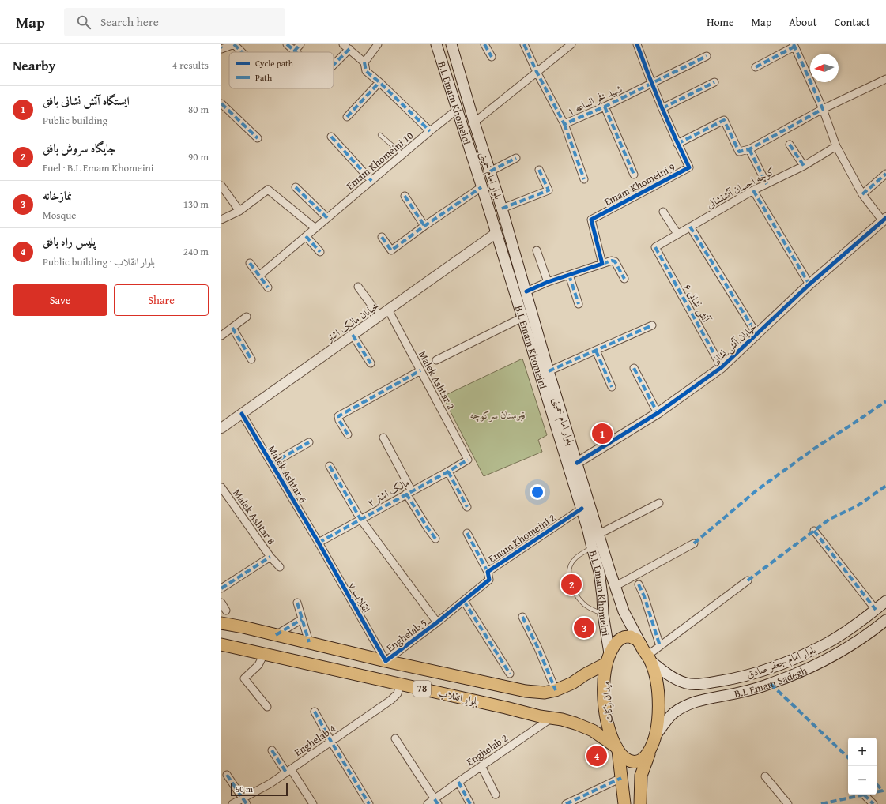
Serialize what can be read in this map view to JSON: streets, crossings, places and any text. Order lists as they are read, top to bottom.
{
  "streets": {
    "main road": [
      "B.L Emam Khomeini",
      "بلوار امام خمینی",
      "بلوار امام جعفر صادق",
      "B.L Emam Sadegh",
      "78",
      "بلوار انقلاب",
      "میدان زکات"
    ],
    "street": [
      "شهید فخر الساعه ۱",
      "Emam Khomeini 10",
      "Emam Khomeini 9",
      "کوچه احسان آتشنشانی",
      "آتش نشانی ۶",
      "خیابان مالک اشتر",
      "خیابان آتش نشانی",
      "Malek Ashtar 2",
      "Malek Ashtar 6",
      "مالک اشتر ۲",
      "Malek Ashtar 8",
      "Emam Khomeini 2",
      "انقلاب ۷",
      "Enghelab 5",
      "Enghelab 4",
      "Enghelab 2"
    ]
  },
  "crossings": [
    ["شهید فخر الساعه ۱", "Emam Khomeini 9"],
    ["B.L Emam Khomeini", "Emam Khomeini 10"],
    ["B.L Emam Khomeini", "بلوار امام خمینی"],
    ["B.L Emam Khomeini", "خیابان مالک اشتر"],
    ["B.L Emam Khomeini", "Emam Khomeini 2"],
    ["B.L Emam Khomeini", "بلوار انقلاب"],
    ["B.L Emam Khomeini", "میدان زکات"],
    ["بلوار امام خمینی", "خیابان آتش نشانی"],
    ["بلوار امام خمینی", "بلوار امام جعفر صادق"],
    ["بلوار امام خمینی", "میدان زکات"],
    ["کوچه احسان آتشنشانی", "آتش نشانی ۶"],
    ["آتش نشانی ۶", "خیابان آتش نشانی"],
    ["خیابان مالک اشتر", "Malek Ashtar 2"],
    ["خیابان مالک اشتر", "Malek Ashtar 6"],
    ["Malek Ashtar 2", "مالک اشتر ۲"],
    ["Malek Ashtar 6", "مالک اشتر ۲"],
    ["Malek Ashtar 6", "انقلاب ۷"],
    ["مالک اشتر ۲", "انقلاب ۷"],
    ["Emam Khomeini 2", "Enghelab 5"],
    ["انقلاب ۷", "Enghelab 5"],
    ["انقلاب ۷", "بلوار انقلاب"],
    ["Enghelab 5", "بلوار انقلاب"],
    ["بلوار امام جعفر صادق", "میدان زکات"],
    ["B.L Emam Sadegh", "میدان زکات"],
    ["78", "بلوار انقلاب"],
    ["78", "میدان زکات"],
    ["بلوار انقلاب", "میدان زکات"],
    ["بلوار انقلاب", "Enghelab 4"],
    ["بلوار انقلاب", "Enghelab 2"]
  ],
  "parks": ["قبرستان سرکوچه"],
  "legend": ["Cycle path", "Path"],
  "scale_bar": "50 m",
  "north": "left",
  "page": {
    "header": "Map",
    "search": "Search here",
    "nav": [
      "Home",
      "Map",
      "About",
      "Contact"
    ],
    "heading": ["Nearby", "4 results"],
    "list": [
      {
        "mark": "1",
        "name": "ایستگاه آتش نشانی بافق",
        "note": "Public building",
        "value": "80 m"
      },
      {
        "mark": "2",
        "name": "جایگاه سروش بافق",
        "note": "Fuel · B.L Emam Khomeini",
        "value": "90 m"
      },
      {
        "mark": "3",
        "name": "نمازخانه",
        "note": "Mosque",
        "value": "130 m"
      },
      {
        "mark": "4",
        "name": "پلیس راه بافق",
        "note": "Public building · بلوار انقلاب",
        "value": "240 m"
      }
    ],
    "buttons": ["Save", "Share"],
    "pins": [
      "1",
      "2",
      "3",
      "4"
    ],
    "map_buttons": ["+", "−"],
    "scale": "50 m"
  }
}
